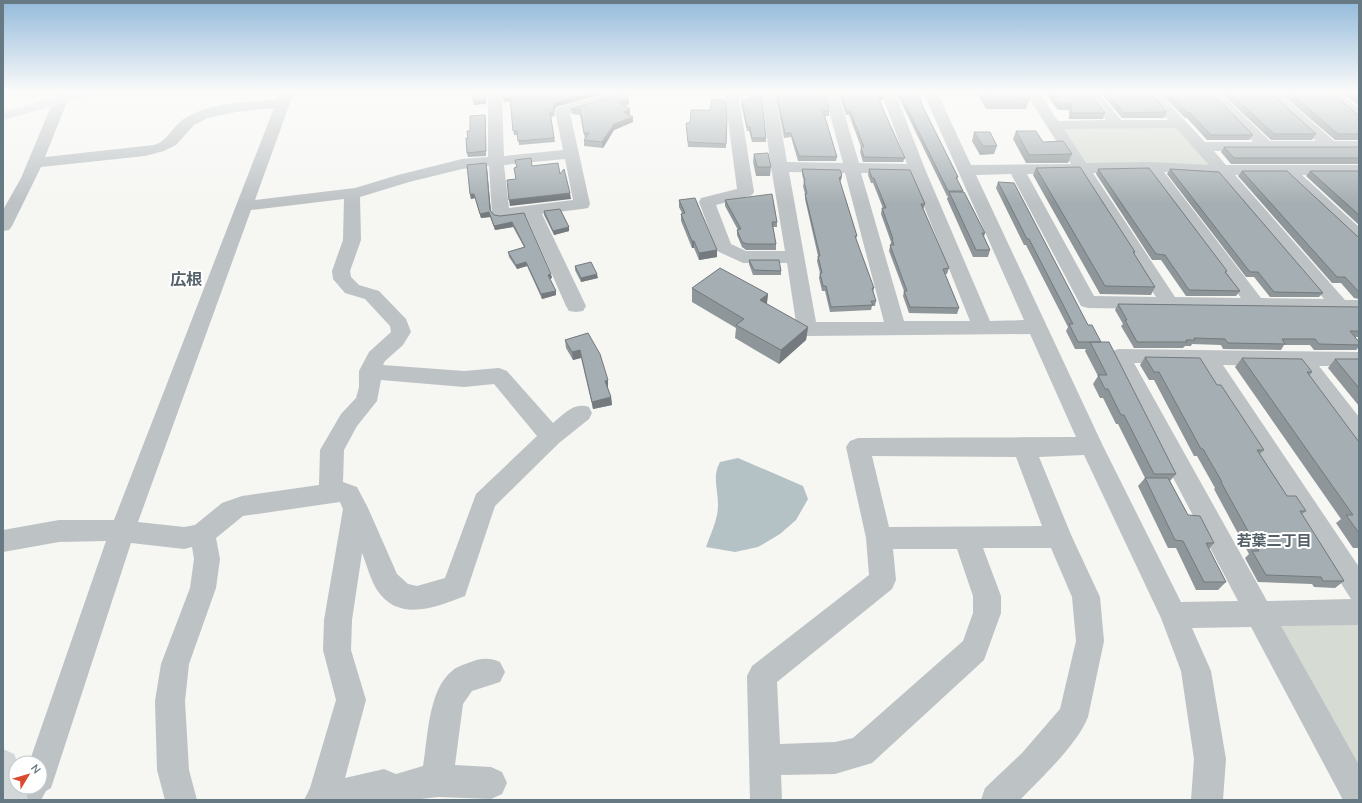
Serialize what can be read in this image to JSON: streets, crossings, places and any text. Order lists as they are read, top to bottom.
{
  "districts": ["広根", "若葉二丁目"],
  "north": "top right"
}
